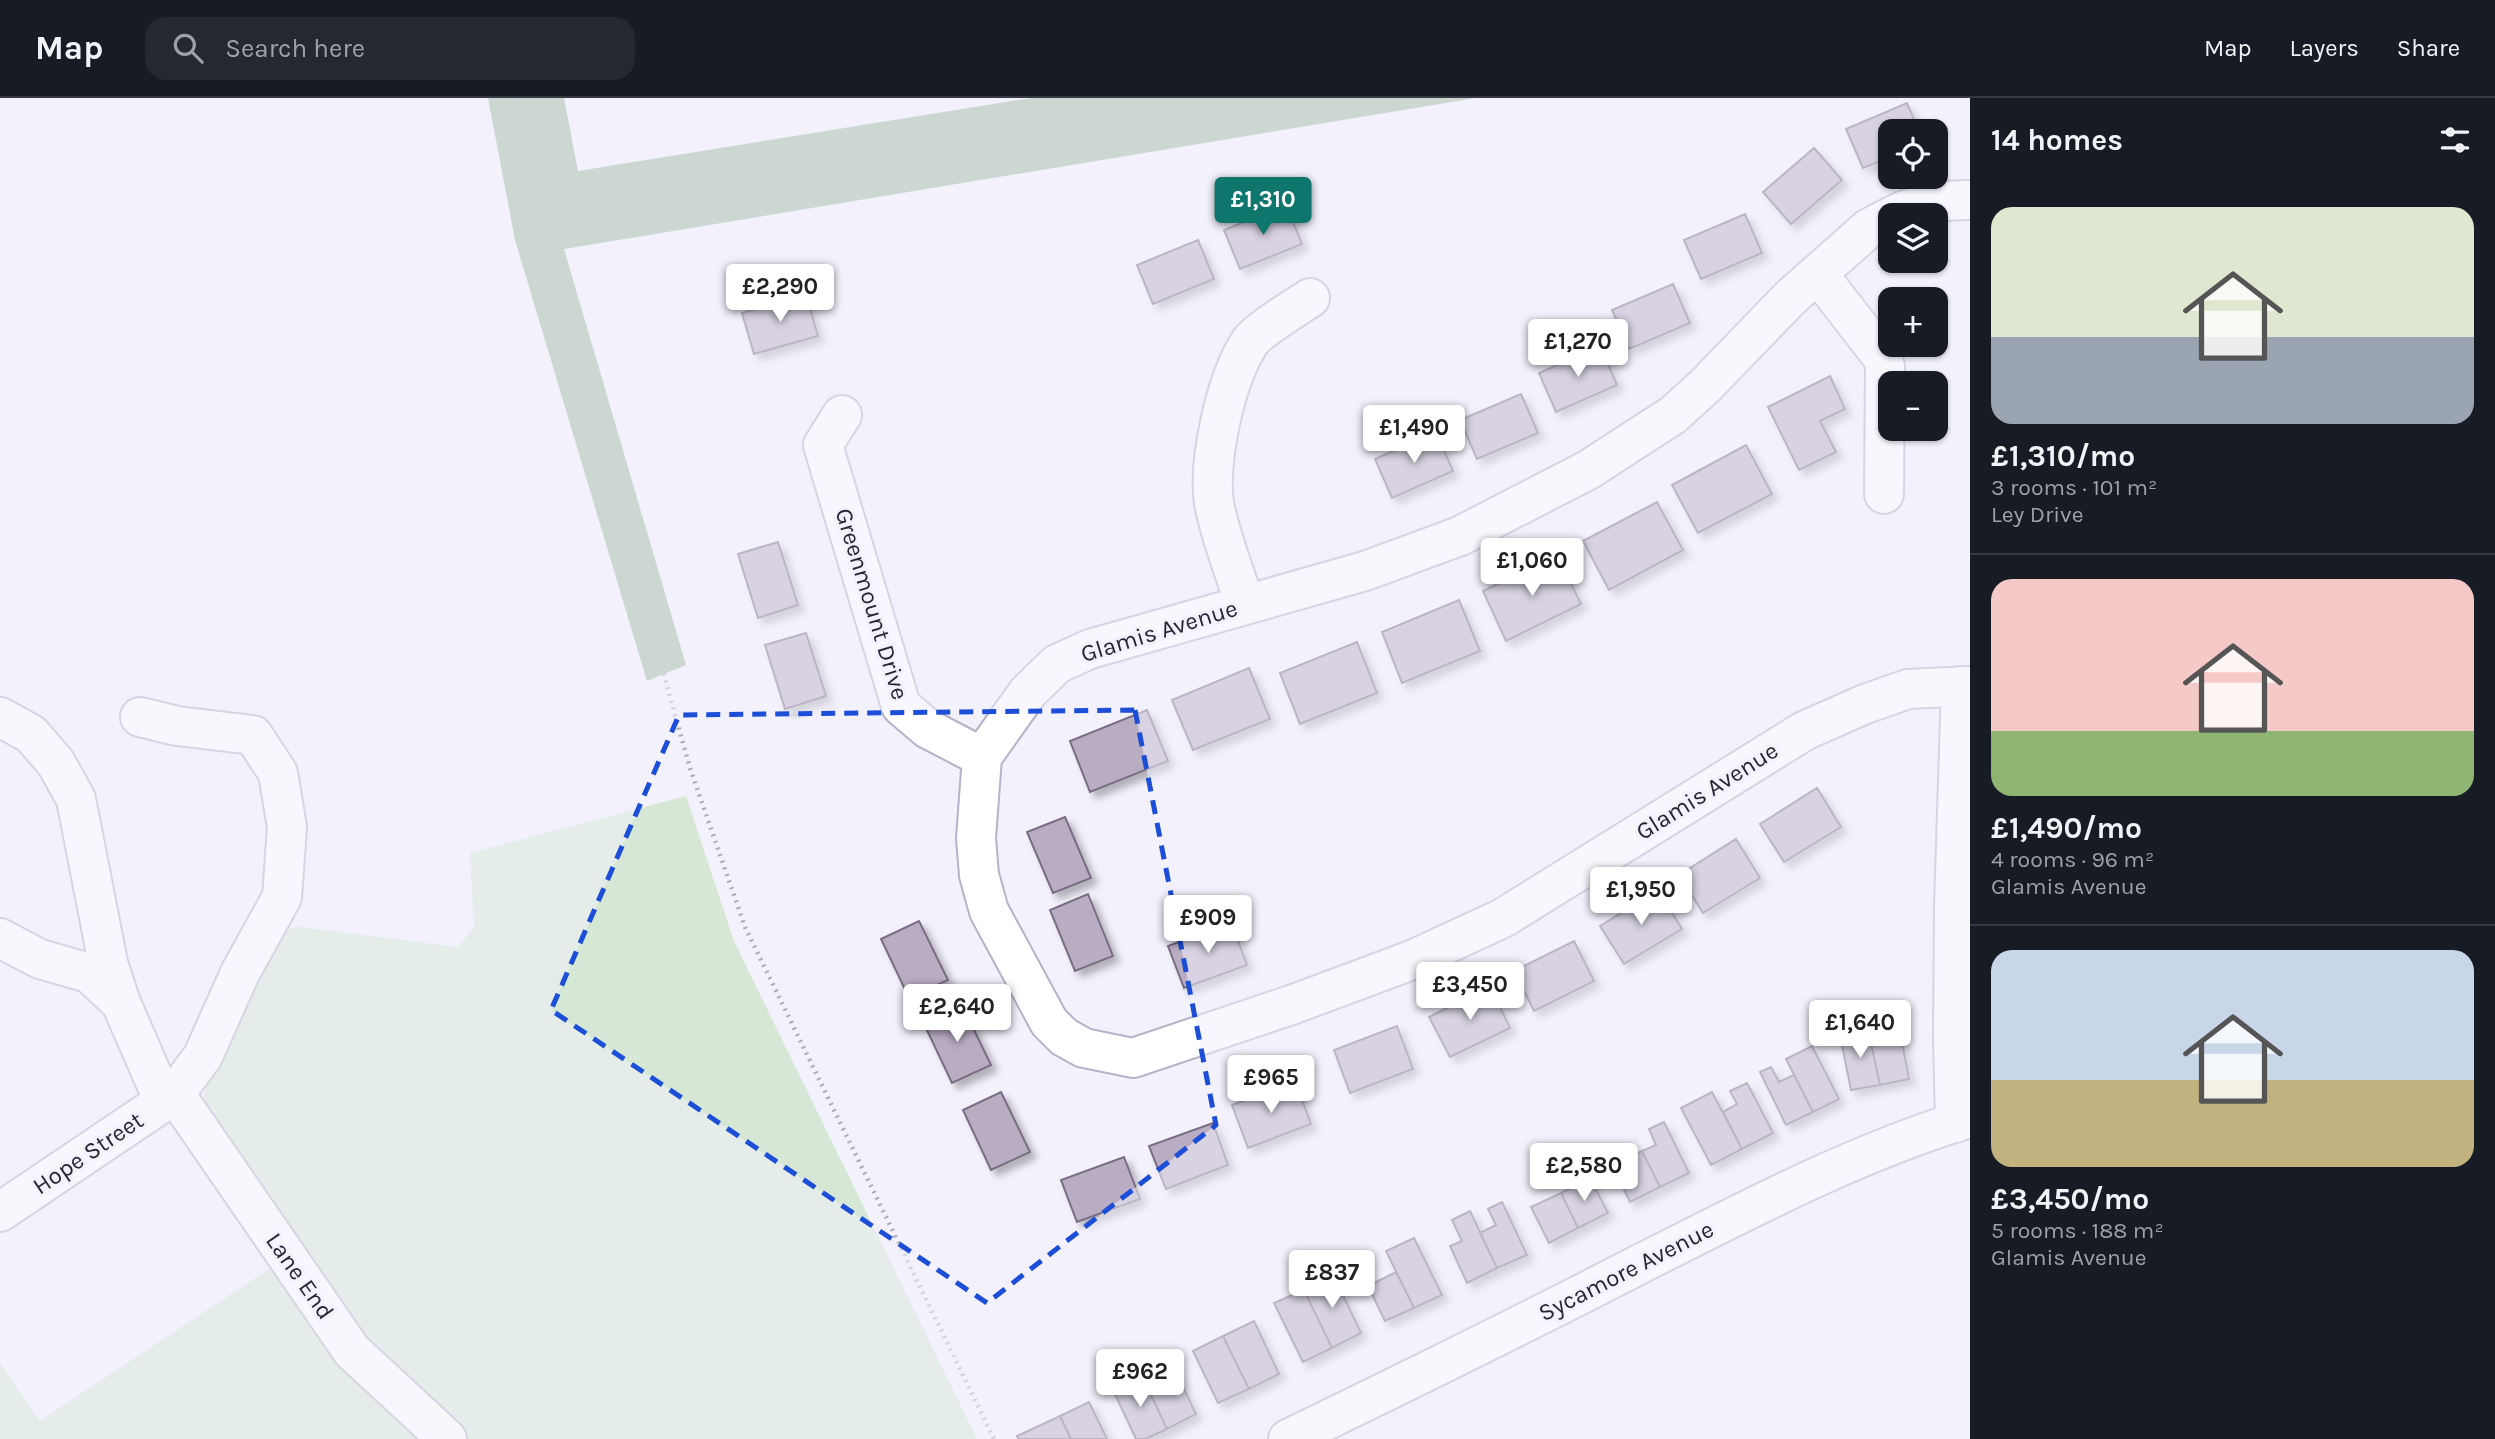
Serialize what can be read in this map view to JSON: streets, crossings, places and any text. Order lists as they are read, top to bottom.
{
  "streets": {
    "street": [
      "Greenmount Drive",
      "Glamis Avenue",
      "Hope Street",
      "Sycamore Avenue",
      "Lane End"
    ]
  },
  "crossings": [
    ["Greenmount Drive", "Glamis Avenue"],
    ["Hope Street", "Lane End"]
  ],
  "page": {
    "header": "Map",
    "search": "Search here",
    "nav": ["Map", "Layers", "Share"],
    "heading": "14 homes",
    "map_buttons": ["+", "−"],
    "price": [
      "£1,310",
      "£2,290",
      "£1,270",
      "£1,490",
      "£1,060",
      "£1,950",
      "£909",
      "£3,450",
      "£2,640",
      "£1,640",
      "£965",
      "£2,580",
      "£837",
      "£962"
    ],
    "list": [
      {
        "name": "£1,310/mo",
        "note": "3 rooms · 101 m² · Ley Drive"
      },
      {
        "name": "£1,490/mo",
        "note": "4 rooms · 96 m² · Glamis Avenue"
      },
      {
        "name": "£3,450/mo",
        "note": "5 rooms · 188 m² · Glamis Avenue"
      }
    ]
  }
}
